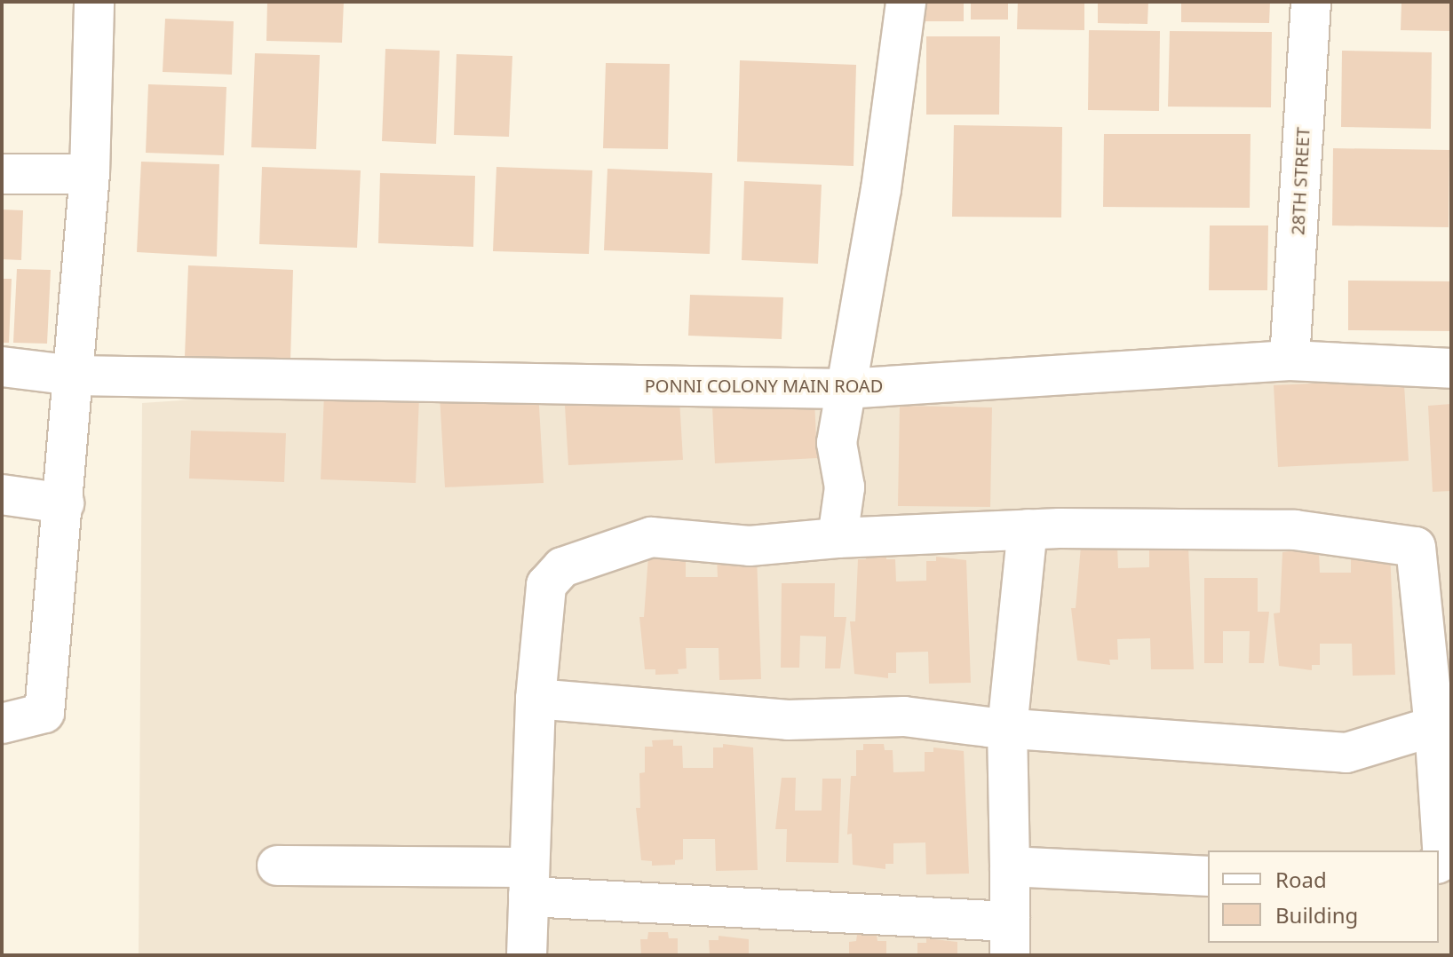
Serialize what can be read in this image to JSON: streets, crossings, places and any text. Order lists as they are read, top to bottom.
{
  "streets": {
    "street": ["28TH STREET", "PONNI COLONY MAIN ROAD"]
  },
  "crossings": [
    ["28TH STREET", "PONNI COLONY MAIN ROAD"]
  ],
  "legend": ["Road", "Building"]
}
